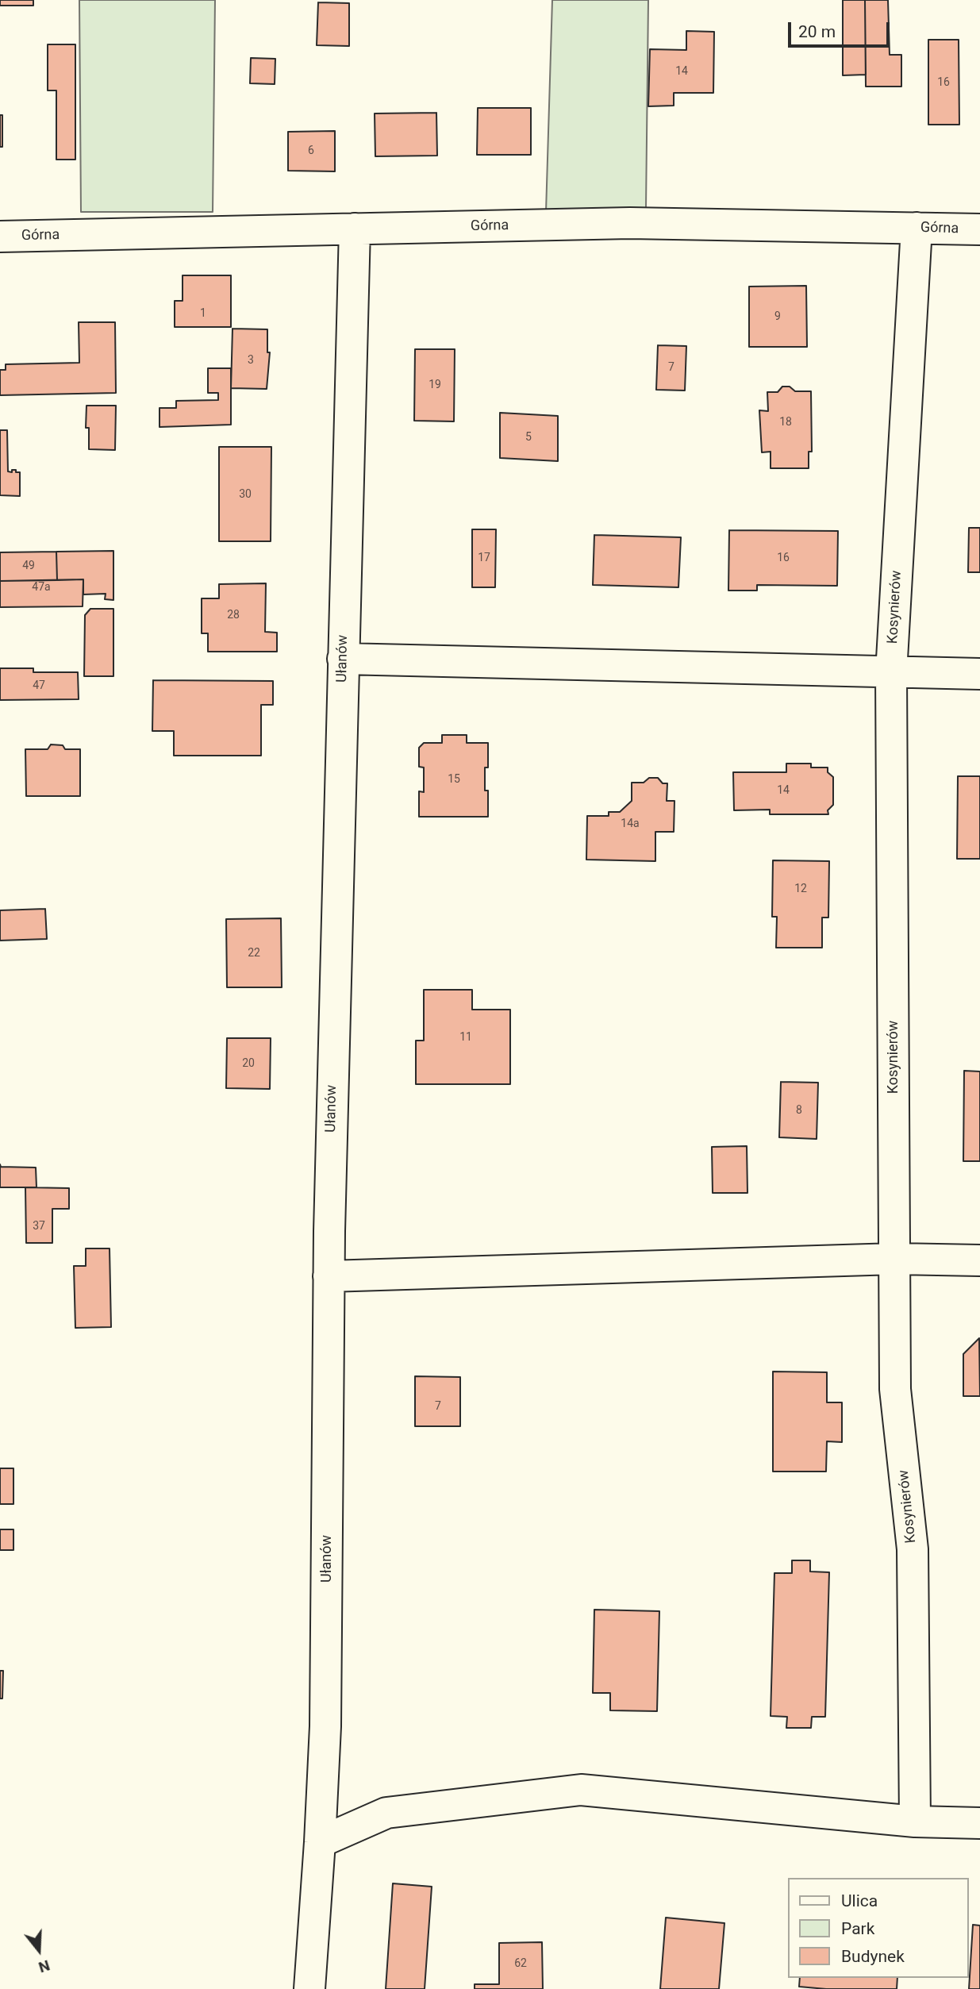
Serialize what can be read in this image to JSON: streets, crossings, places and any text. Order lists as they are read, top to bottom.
{
  "streets": {
    "street": ["Górna", "Kosynierów", "Ułanów"]
  },
  "crossings": [
    ["Górna", "Kosynierów"],
    ["Górna", "Ułanów"]
  ],
  "house_numbers": [
    "14",
    "16",
    "6",
    "1",
    "9",
    "3",
    "7",
    "19",
    "18",
    "5",
    "30",
    "17",
    "16",
    "49",
    "47a",
    "28",
    "47",
    "15",
    "14",
    "14a",
    "12",
    "22",
    "11",
    "20",
    "8",
    "37",
    "7",
    "62"
  ],
  "legend": ["Ulica", "Park", "Budynek"],
  "scale_bar": "20 m",
  "north": "bottom"
}
